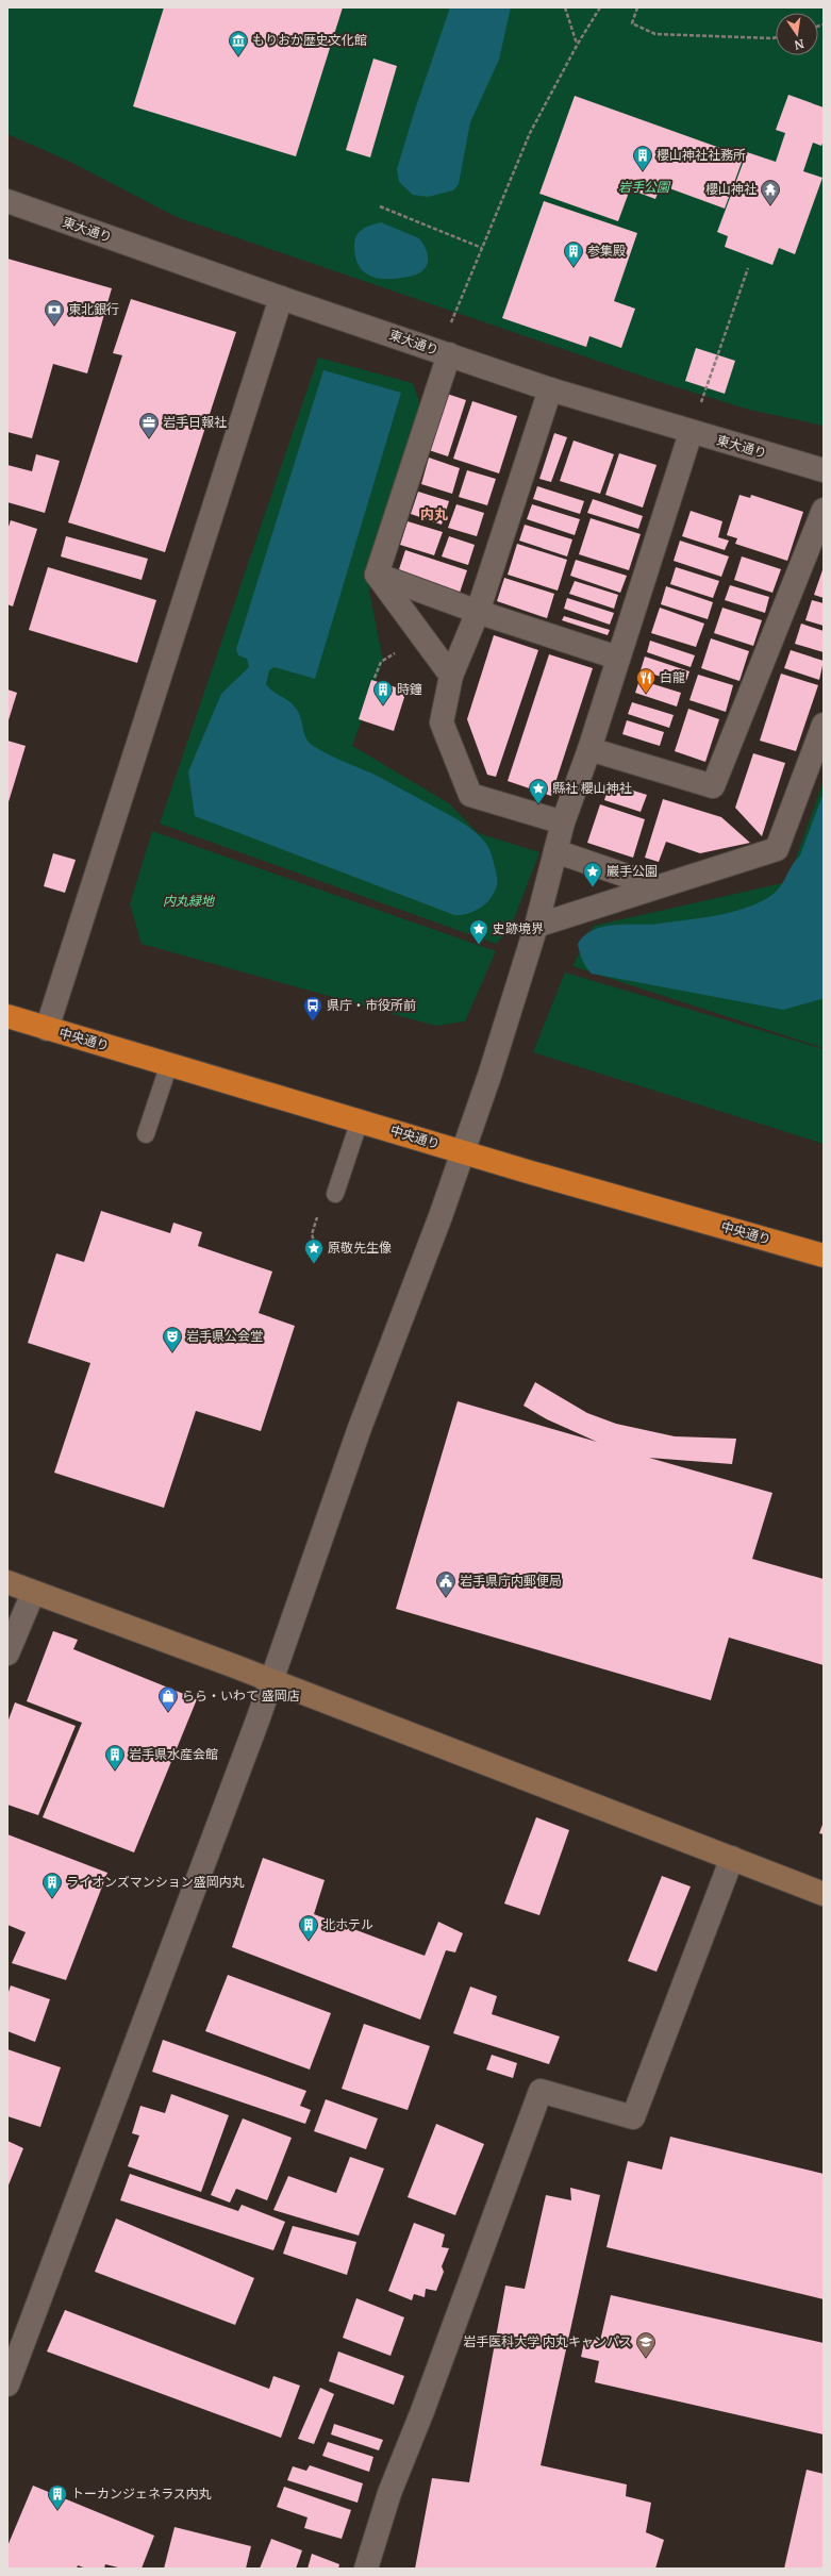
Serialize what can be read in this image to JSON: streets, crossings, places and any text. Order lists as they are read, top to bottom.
{
  "streets": {
    "highway": ["中央通り"],
    "street": ["東大通り"]
  },
  "districts": ["内丸"],
  "parks": ["岩手公園", "内丸緑地"],
  "places": {
    "museum": ["もりおか歴史文化館"],
    "building": [
      "櫻山神社社務所",
      "参集殿",
      "時鐘",
      "岩手県水産会館",
      "ライオンズマンション盛岡内丸",
      "北ホテル",
      "トーカンジェネラス内丸"
    ],
    "temple": ["櫻山神社"],
    "bank": ["東北銀行"],
    "office": ["岩手日報社"],
    "restaurant": ["白龍"],
    "place": [
      "縣社 櫻山神社",
      "巖手公園",
      "史跡境界",
      "原敬先生像"
    ],
    "bus stop": ["県庁・市役所前"],
    "theatre": ["岩手県公会堂"],
    "public building": ["岩手県庁内郵便局"],
    "shop": ["らら・いわて 盛岡店"],
    "school or university": ["岩手医科大学 内丸キャンパス"]
  },
  "north": "bottom"
}
